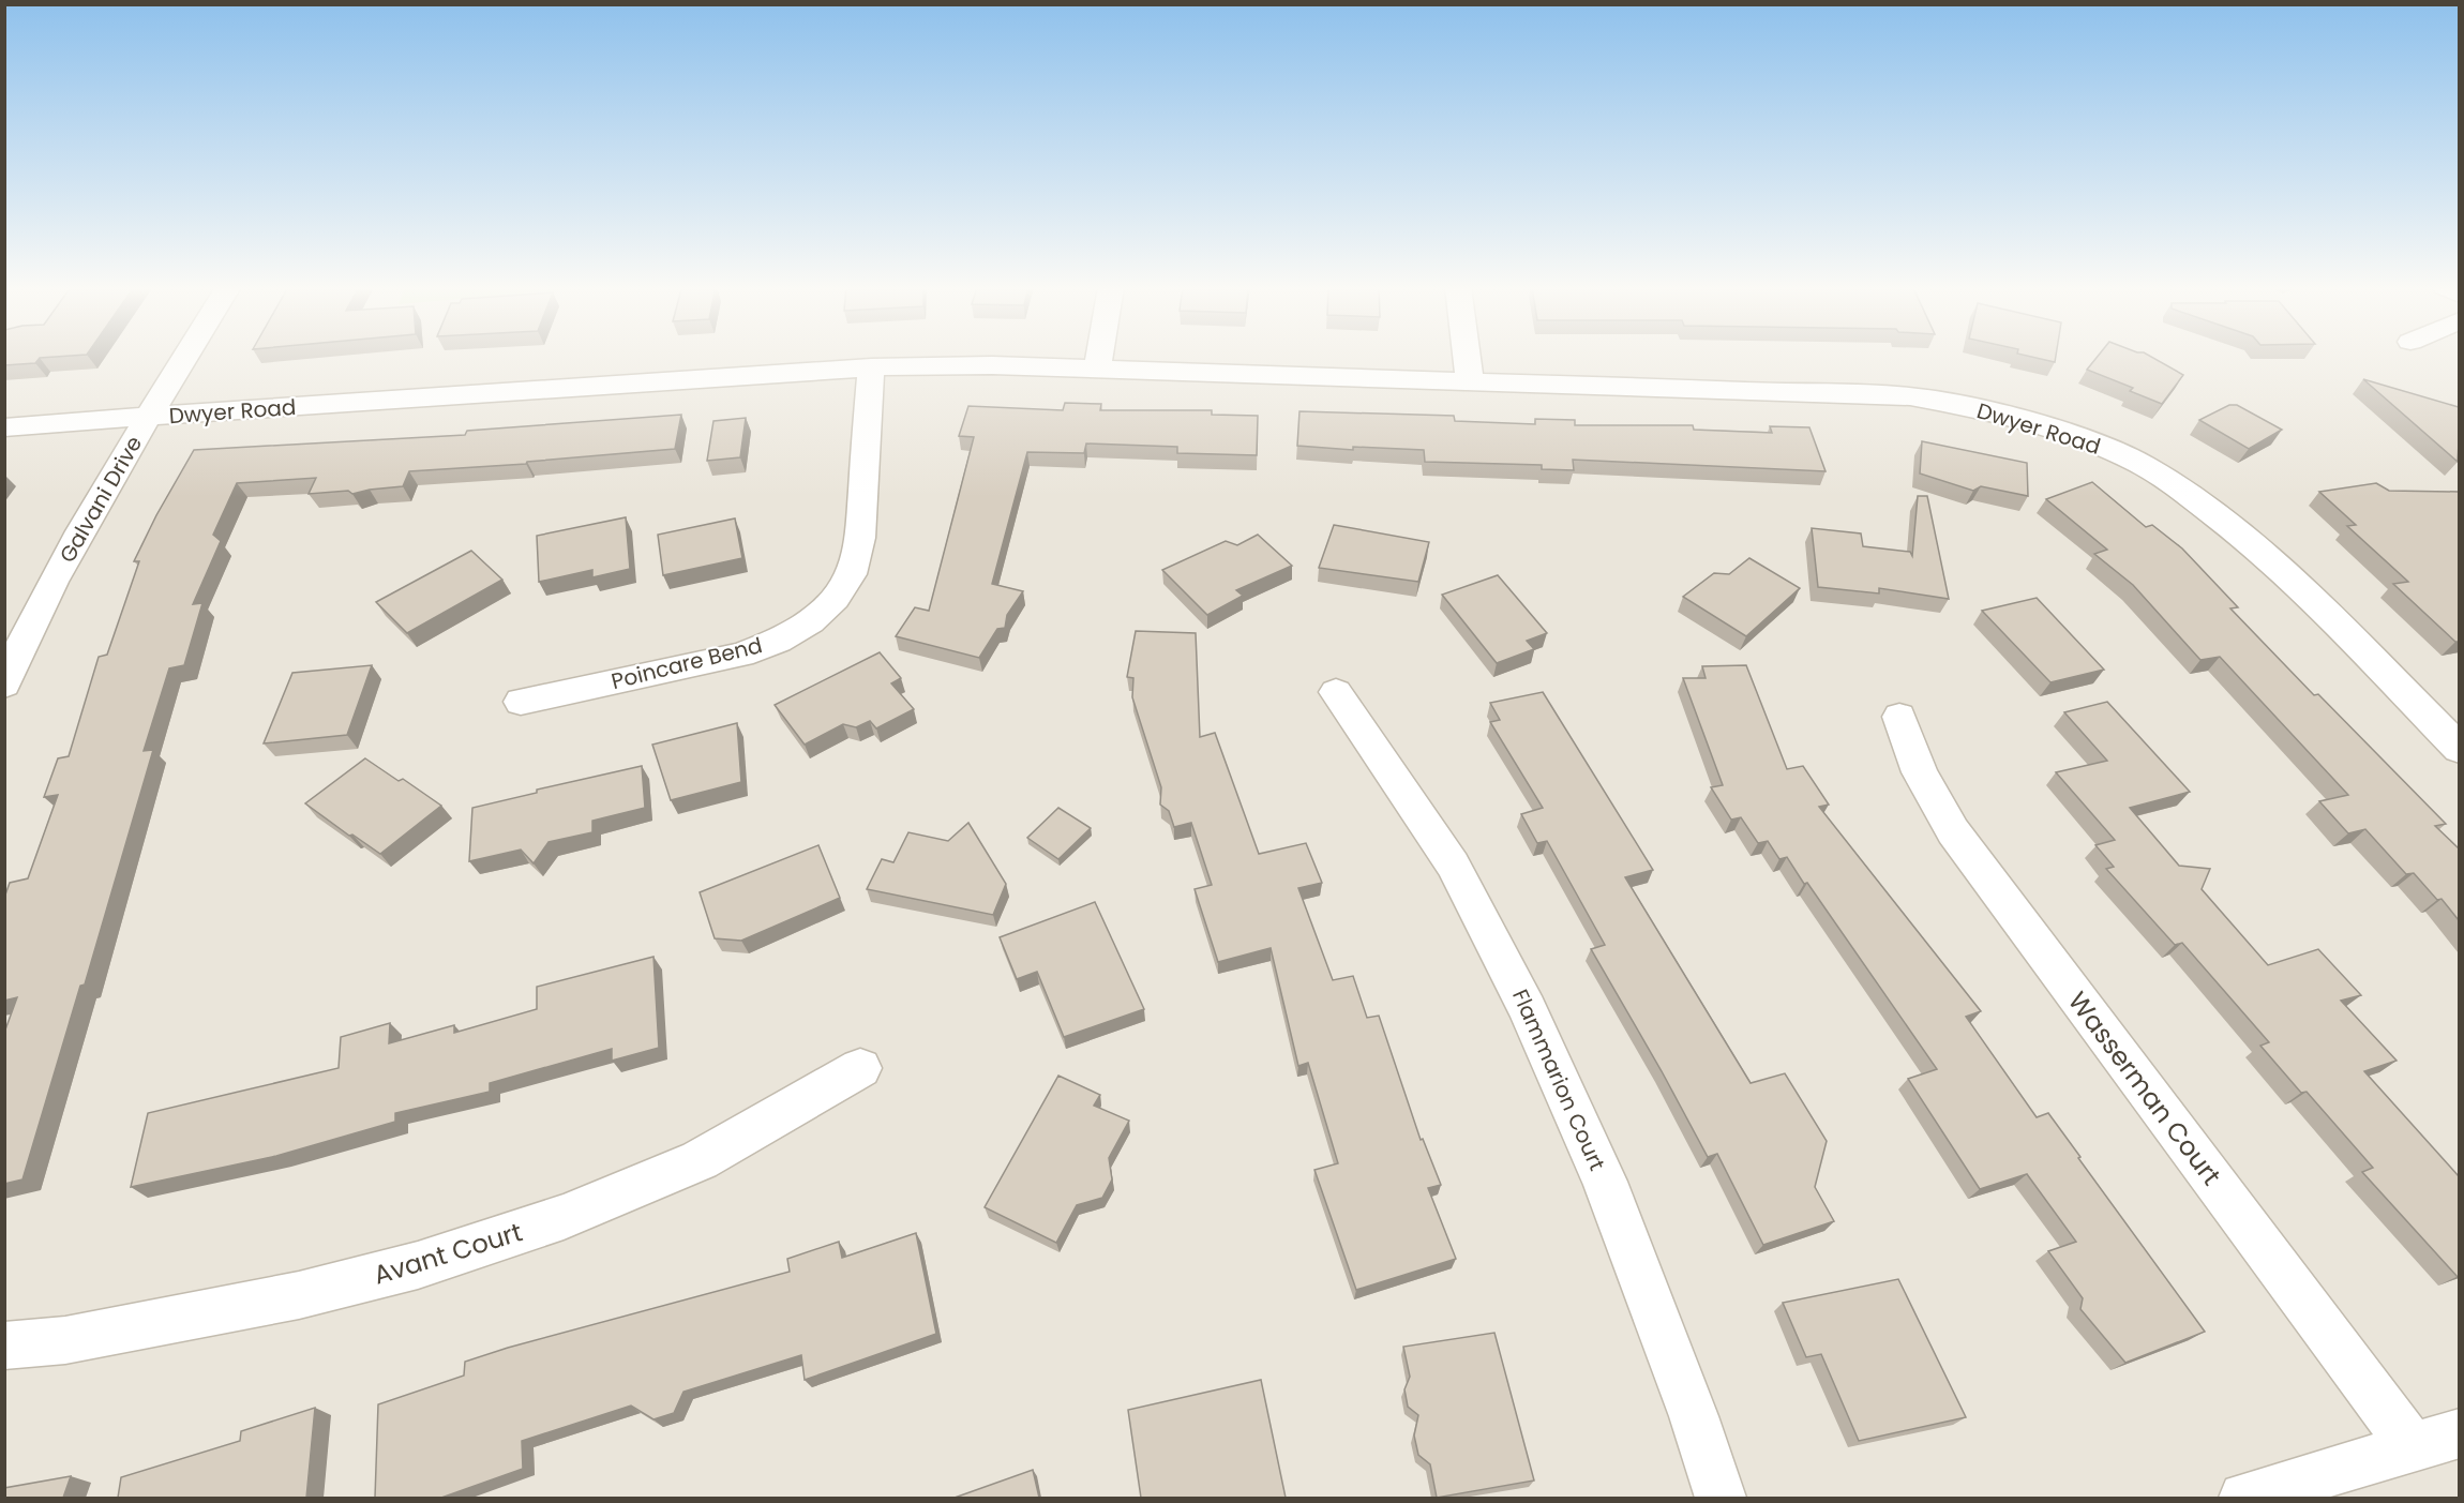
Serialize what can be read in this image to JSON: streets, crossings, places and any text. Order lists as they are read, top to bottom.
{
  "streets": {
    "street": [
      "Dwyer Road",
      "Galvani Drive",
      "Poincare Bend",
      "Flammarion Court",
      "Wasserman Court",
      "Avant Court"
    ]
  },
  "crossings": [
    ["Dwyer Road", "Galvani Drive"],
    ["Dwyer Road", "Poincare Bend"]
  ]
}
